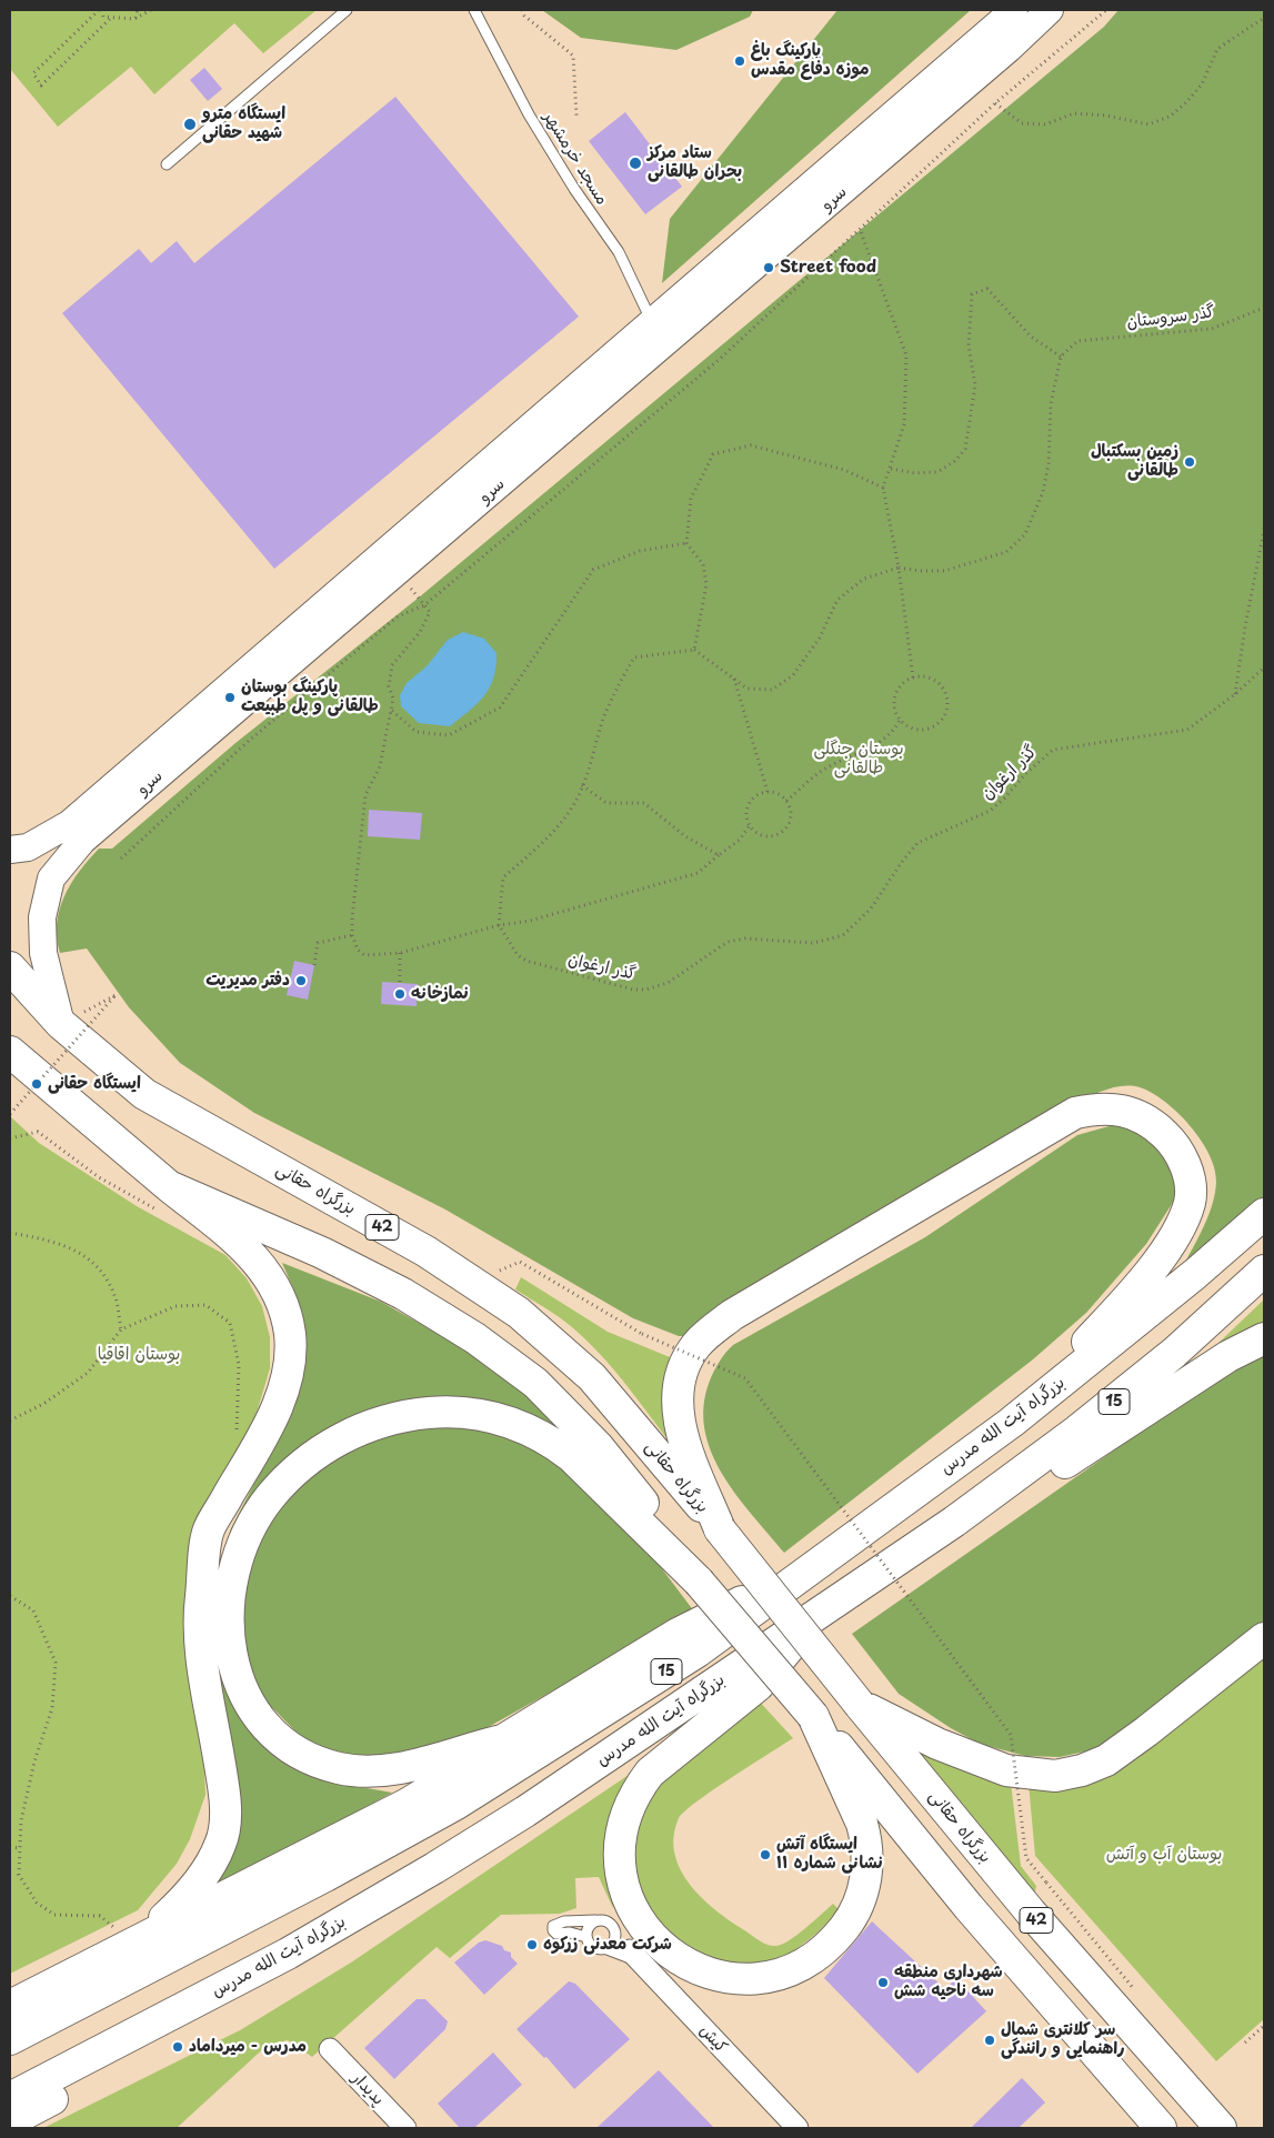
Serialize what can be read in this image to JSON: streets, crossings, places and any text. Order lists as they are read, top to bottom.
{
  "streets": {
    "highway": [
      "بزرگراه حقانی",
      "42",
      "15",
      "بزرگراه آیت الله مدرس"
    ],
    "street": ["سرو", "کیش", "پدیدار"],
    "lane": ["مسجد خرمشهر"],
    "path": ["گذر سروستان", "گذر ارغوان"]
  },
  "crossings": [
    ["مسجد خرمشهر", "سرو"],
    ["سرو", "بزرگراه حقانی"]
  ],
  "parks": ["بوستان جنگلی طالقانی", "بوستان اقاقیا", "بوستان آب و آتش"],
  "places": [
    "پارکینگ باغ موزه دفاع مقدس",
    "ایستگاه مترو شهید حقانی",
    "ستاد مرکز بحران طالقانی",
    "Street food",
    "زمین بسکتبال طالقانی",
    "پارکینگ بوستان طالقانی و پل طبیعت",
    "دفتر مدیریت",
    "نمازخانه",
    "ایستگاه حقانی",
    "ایستگاه آتش نشانی شماره ۱۱",
    "شرکت معدنی زرکوه",
    "شهرداری منطقه سه ناحیه شش",
    "سر کلانتری شمال راهنمایی و رانندگی",
    "مدرس - میرداماد"
  ]
}
